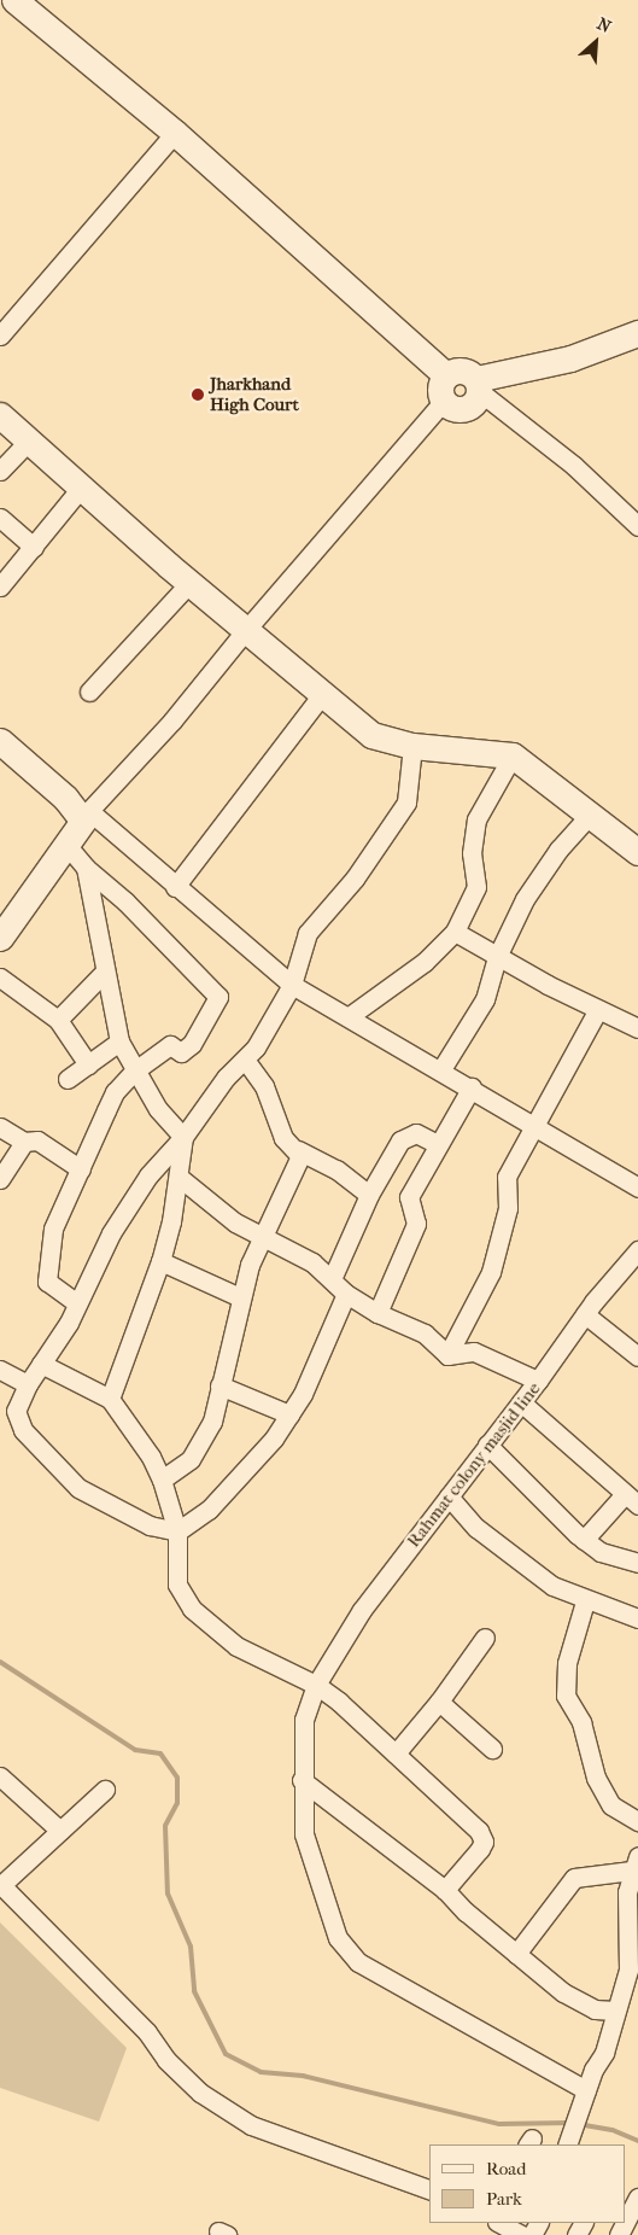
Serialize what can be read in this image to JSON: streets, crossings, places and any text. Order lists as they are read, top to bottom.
{
  "streets": {
    "street": ["Rahmat colony masjid line"]
  },
  "places": ["Jharkhand High Court"],
  "legend": ["Road", "Park"],
  "north": "top right"
}
